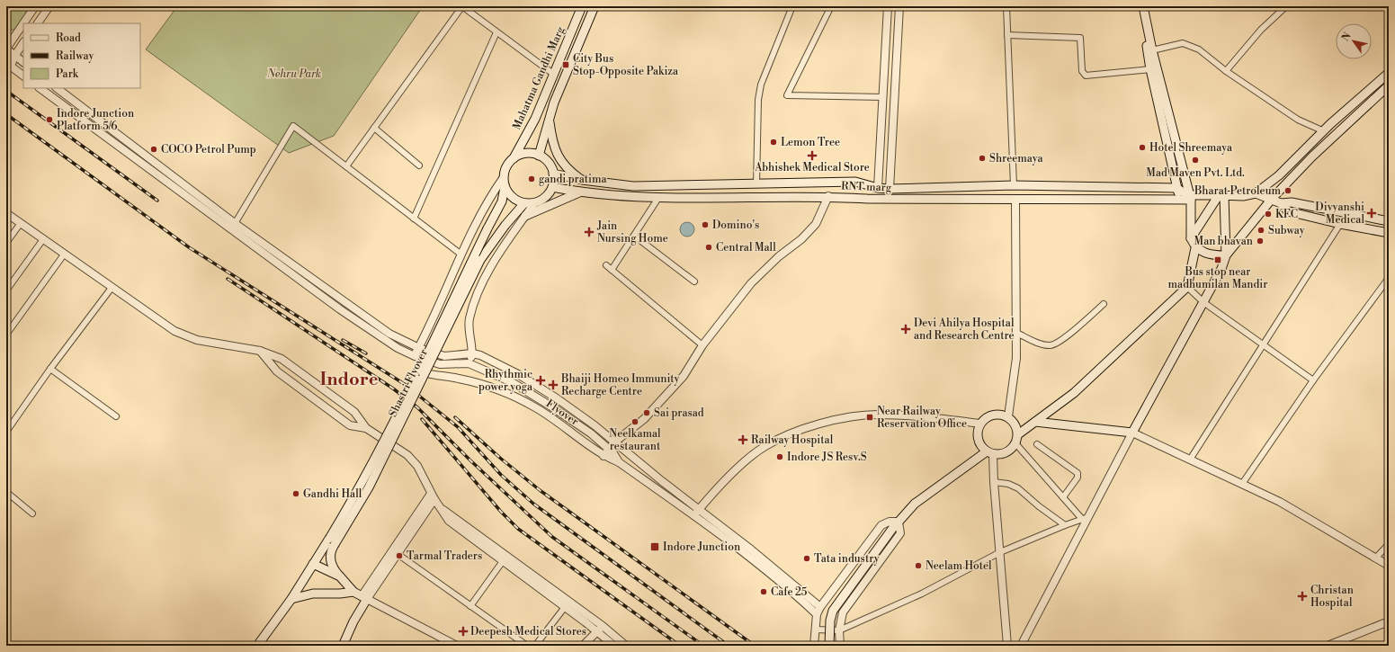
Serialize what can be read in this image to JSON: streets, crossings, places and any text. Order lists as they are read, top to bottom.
{
  "streets": {
    "main road": ["Mahatma Gandhi Marg", "RNT marg", "Shastri Flyover"],
    "street": ["Flyover"]
  },
  "crossings": [
    ["Mahatma Gandhi Marg", "RNT marg"],
    ["Mahatma Gandhi Marg", "Shastri Flyover"],
    ["RNT marg", "Shastri Flyover"],
    ["Shastri Flyover", "Flyover"]
  ],
  "districts": ["Indore"],
  "parks": ["Nehru Park"],
  "places": {
    "transit": [
      "City Bus Stop-Opposite Pakiza",
      "Bus stop near madhumilan Mandir",
      "Near Railway Reservation Office",
      "Indore Junction"
    ],
    "other": [
      "Indore Junction Platform 5/6",
      "Lemon Tree",
      "Hotel Shreemaya",
      "COCO Petrol Pump",
      "Shreemaya",
      "Mad Maven Pvt. Ltd.",
      "gandi pratima",
      "Bharat Petroleum",
      "KFC",
      "Domino's",
      "Subway",
      "Man bhavan",
      "Central Mall",
      "Sai prasad",
      "Neelkamal restaurant",
      "Indore JS Resv.S",
      "Gandhi Hall",
      "Tarmal Traders",
      "Tata industry",
      "Neelam Hotel",
      "Cafe 25"
    ],
    "health": [
      "Abhishek Medical Store",
      "Divyanshi Medical",
      "Jain Nursing Home",
      "Devi Ahilya Hospital and Research Centre",
      "Rhythmic power yoga",
      "Bhaiji Homeo Immunity Recharge Centre",
      "Railway Hospital",
      "Christan Hospital",
      "Deepesh Medical Stores"
    ]
  },
  "legend": ["Road", "Railway", "Park"],
  "north": "top left"
}
